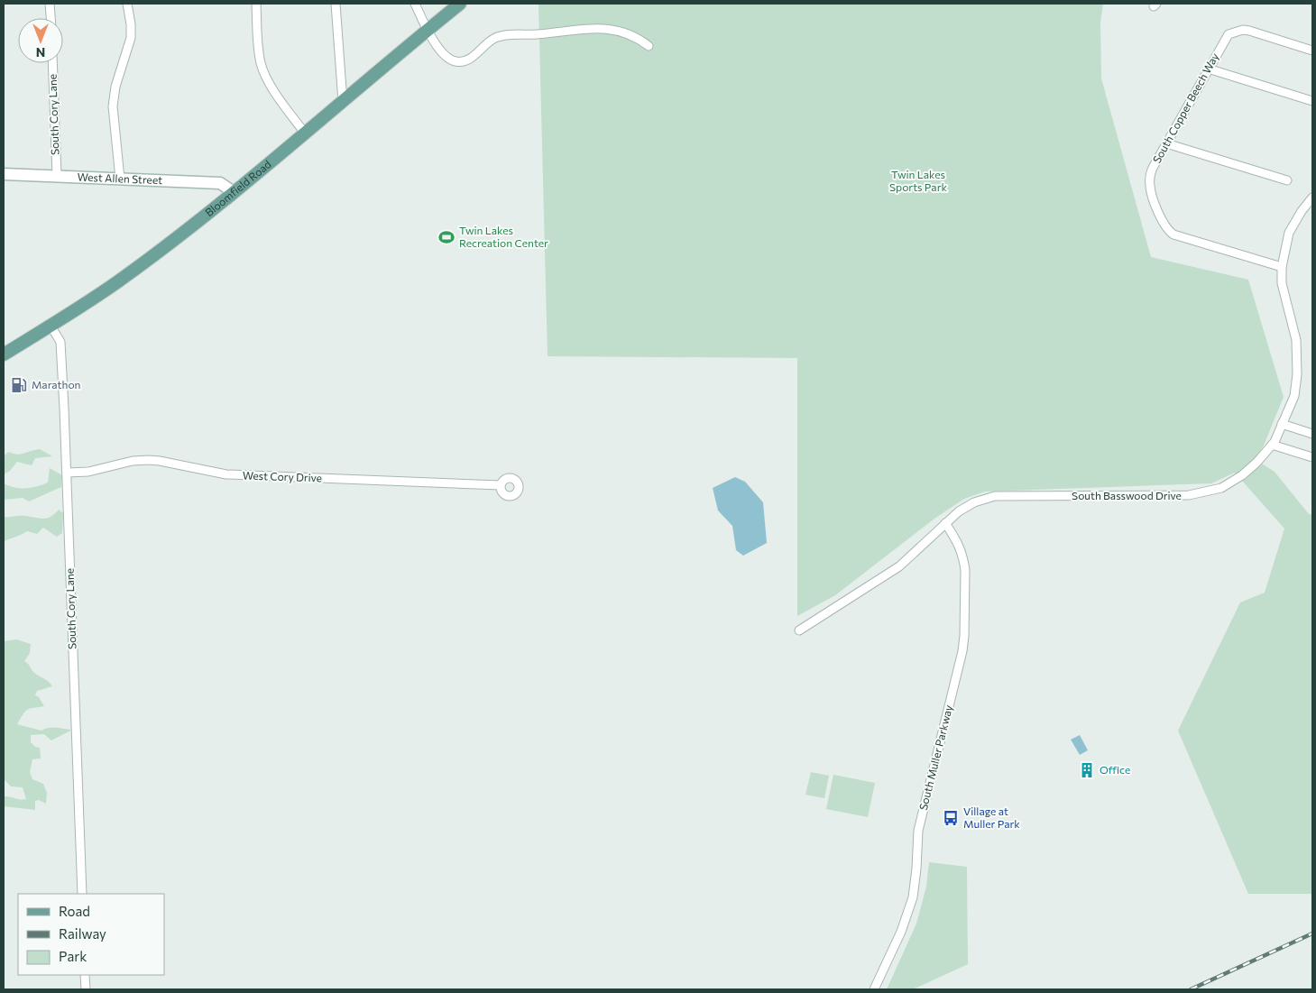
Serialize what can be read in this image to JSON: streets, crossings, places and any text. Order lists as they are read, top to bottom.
{
  "streets": {
    "main road": ["Bloomfield Road"],
    "street": [
      "South Copper Beech Way",
      "South Cory Lane",
      "West Allen Street",
      "West Cory Drive",
      "South Basswood Drive",
      "South Muller Parkway"
    ]
  },
  "crossings": [
    ["South Copper Beech Way", "South Basswood Drive"],
    ["South Cory Lane", "West Allen Street"],
    ["South Cory Lane", "Bloomfield Road"],
    ["South Cory Lane", "West Cory Drive"],
    ["West Allen Street", "Bloomfield Road"],
    ["South Basswood Drive", "South Muller Parkway"]
  ],
  "parks": ["Twin Lakes Sports Park"],
  "places": {
    "sports": ["Twin Lakes Recreation Center"],
    "fuel station": ["Marathon"],
    "building": ["Office"],
    "bus stop": ["Village at Muller Park"]
  },
  "legend": ["Road", "Railway", "Park"],
  "north": "bottom"
}
